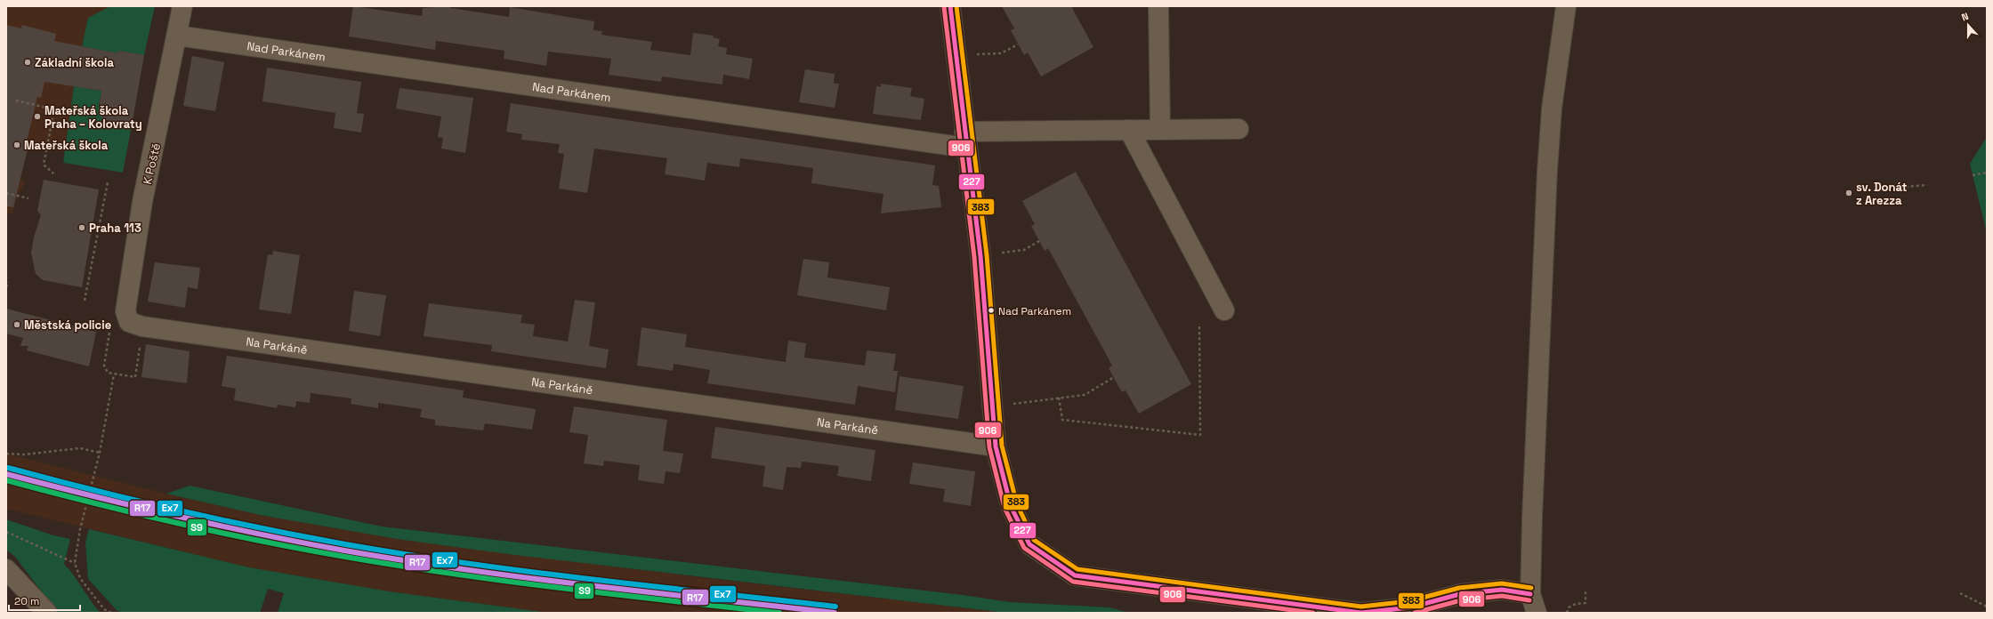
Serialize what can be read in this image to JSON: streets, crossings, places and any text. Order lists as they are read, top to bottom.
{
  "streets": {
    "street": ["Nad Parkánem", "K Poště", "Na Parkáně"]
  },
  "crossings": [
    ["Nad Parkánem", "K Poště"],
    ["K Poště", "Na Parkáně"]
  ],
  "places": [
    "Základní škola",
    "Mateřská škola Praha – Kolovraty",
    "Mateřská škola",
    "sv. Donát z Arezza",
    "Praha 113",
    "Nad Parkánem",
    "Městská policie"
  ],
  "lines": [
    "transit line 227",
    "transit line 383",
    "transit line 906",
    "transit line Ex7",
    "transit line R17",
    "transit line S9"
  ],
  "scale_bar": "20 m",
  "north": "top"
}
